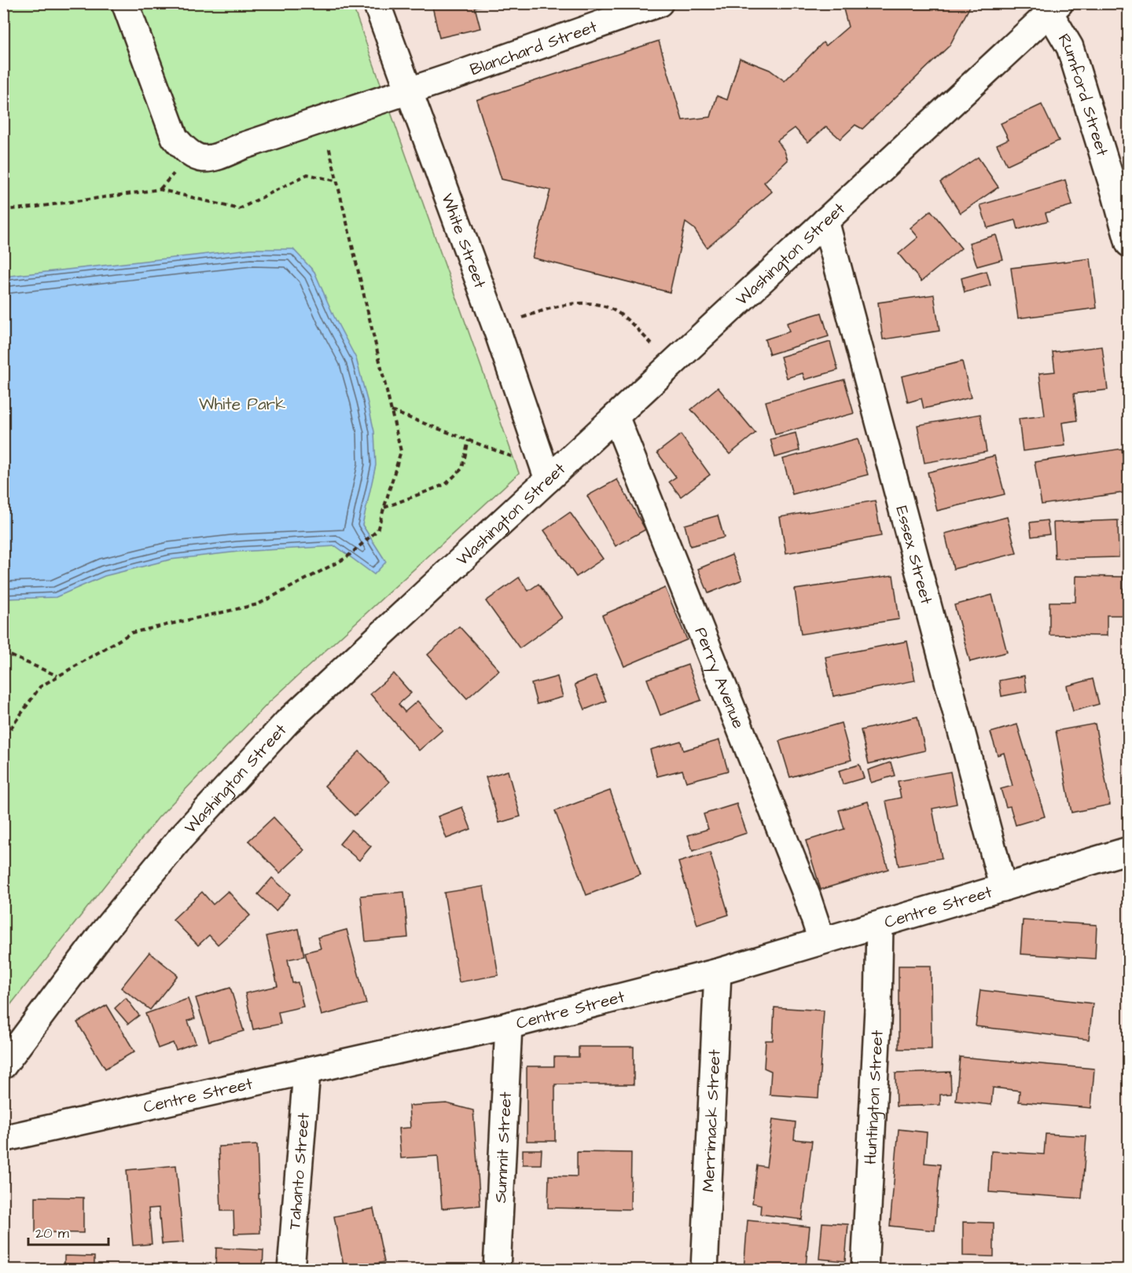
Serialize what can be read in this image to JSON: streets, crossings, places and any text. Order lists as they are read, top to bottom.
{
  "streets": {
    "street": [
      "Blanchard Street",
      "Rumford Street",
      "White Street",
      "Washington Street",
      "Essex Street",
      "Perry Avenue",
      "Centre Street",
      "Huntington Street",
      "Merrimack Street",
      "Summit Street",
      "Tahanto Street"
    ]
  },
  "crossings": [
    ["Blanchard Street", "White Street"],
    ["Rumford Street", "Washington Street"],
    ["White Street", "Washington Street"],
    ["Washington Street", "Essex Street"],
    ["Washington Street", "Perry Avenue"],
    ["Essex Street", "Centre Street"],
    ["Perry Avenue", "Centre Street"],
    ["Centre Street", "Huntington Street"],
    ["Centre Street", "Merrimack Street"],
    ["Centre Street", "Summit Street"],
    ["Centre Street", "Tahanto Street"]
  ],
  "parks": ["White Park"],
  "scale_bar": "20 m"
}
